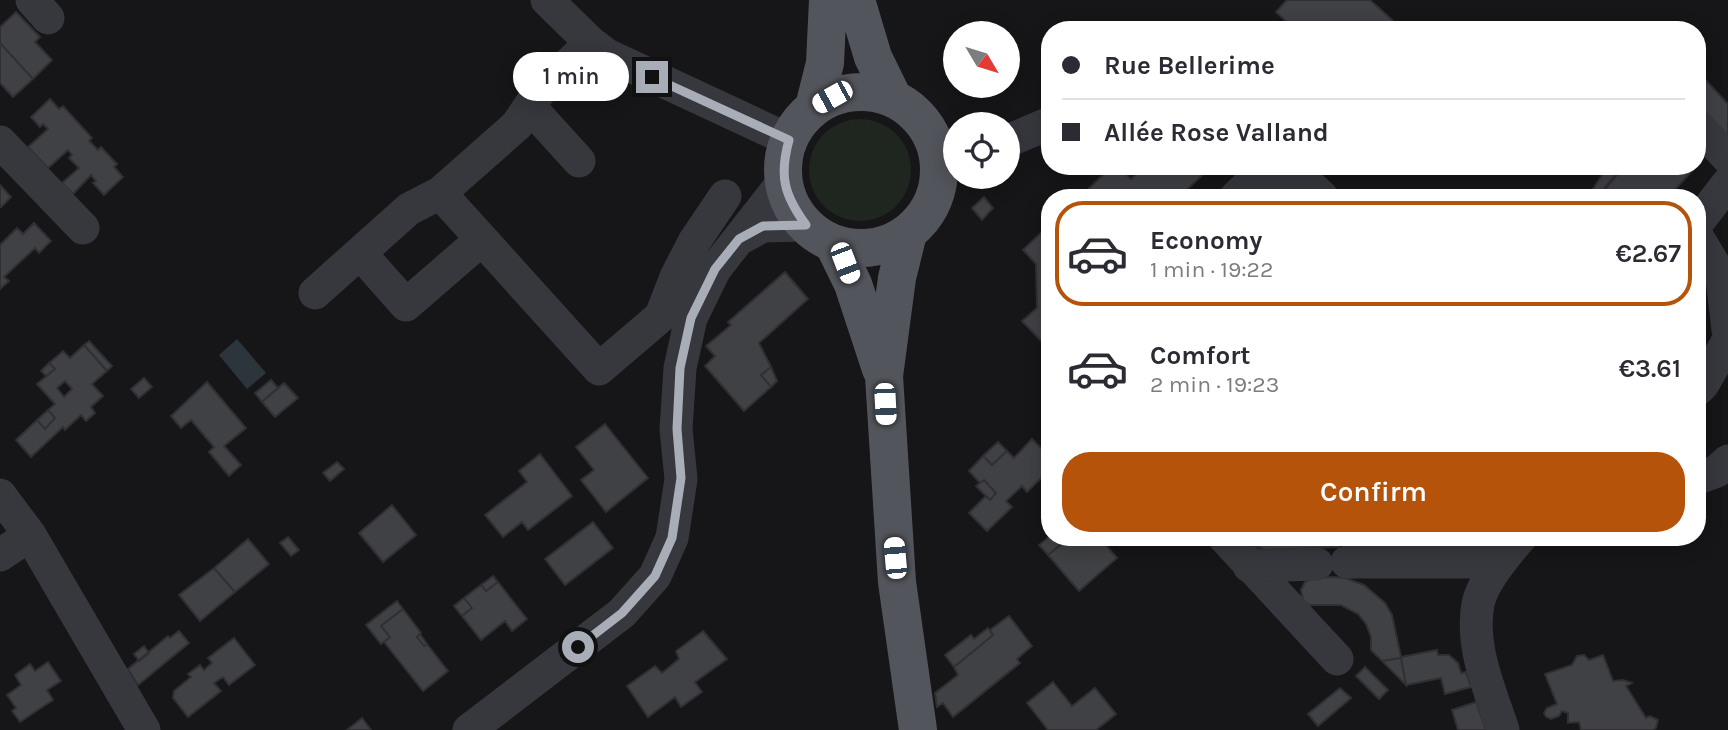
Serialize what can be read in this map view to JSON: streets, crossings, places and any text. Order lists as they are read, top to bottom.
{
  "north": "bottom right",
  "page": {
    "banner": ["Rue Bellerime", "Allée Rose Valland"],
    "bubble": "1 min",
    "list": [
      {
        "name": "Economy",
        "note": "1 min · 19:22",
        "value": "€2.67"
      },
      {
        "name": "Comfort",
        "note": "2 min · 19:23",
        "value": "€3.61"
      }
    ],
    "buttons": "Confirm"
  }
}
